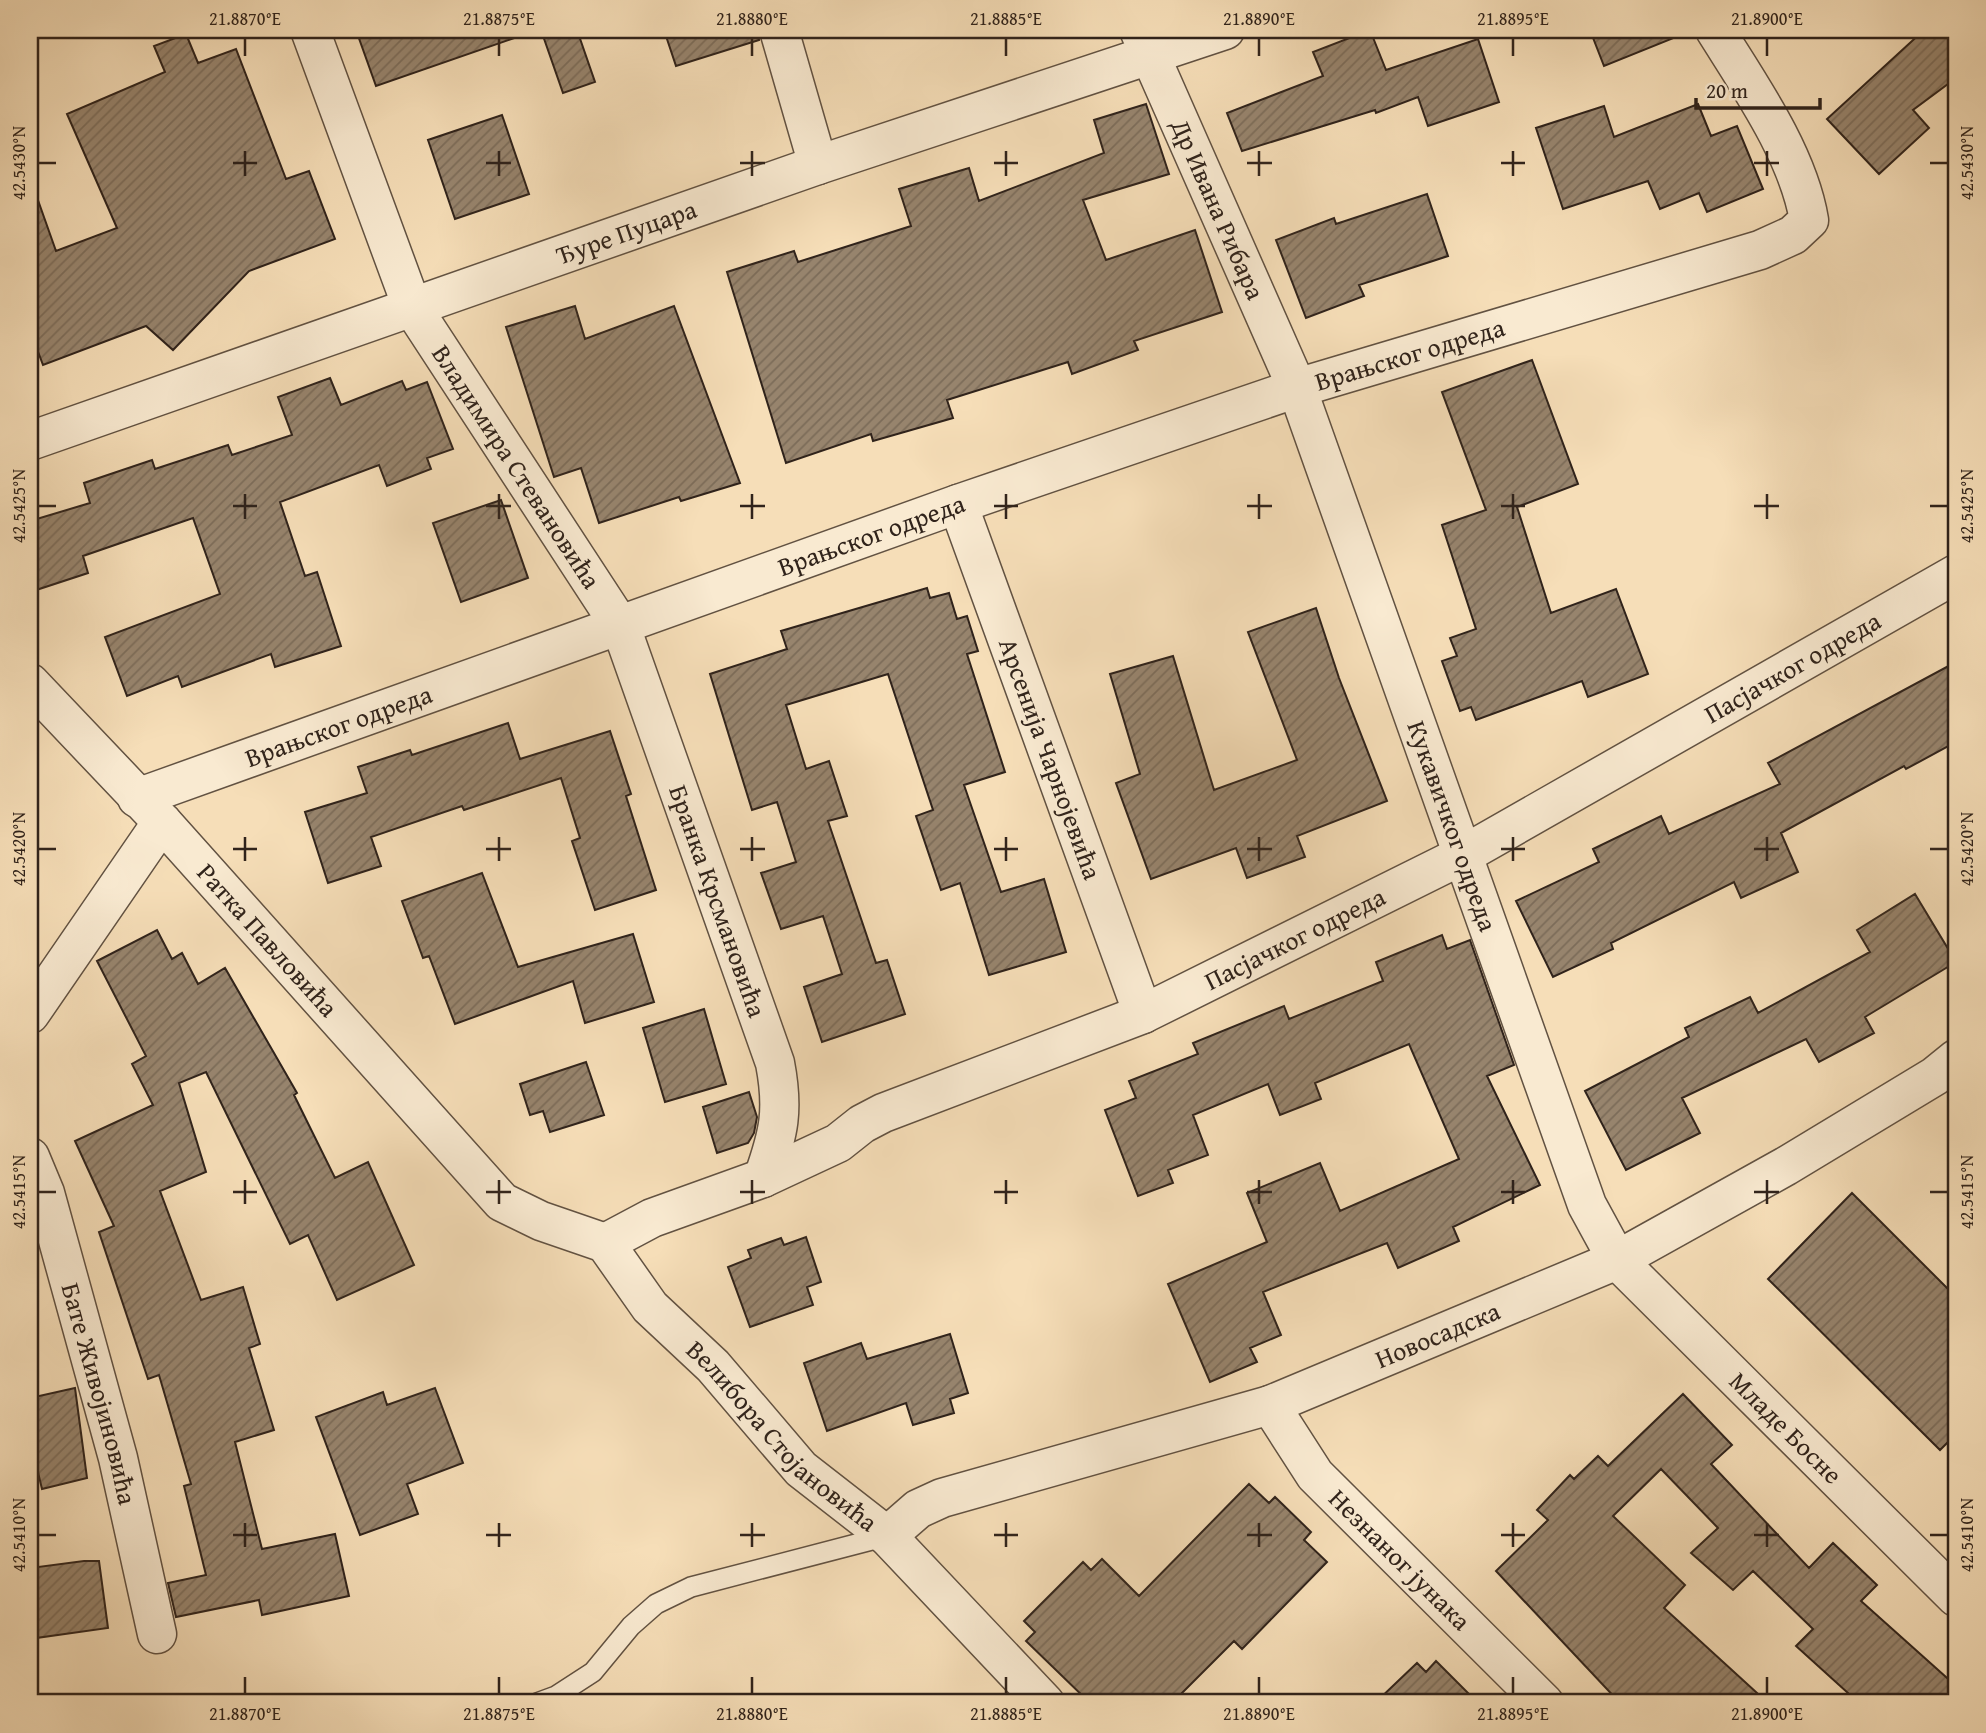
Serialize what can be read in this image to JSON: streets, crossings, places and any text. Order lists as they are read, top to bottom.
{
  "streets": {
    "street": [
      "Др Ивана Рибара",
      "Ђуре Пуцара",
      "Врањског одреда",
      "Владимира Стевановића",
      "Пасјачког одреда",
      "Арсенија Чарнојевића",
      "Кукавичког одреда",
      "Бранка Крсмановића",
      "Ратка Павловића",
      "Новосадска",
      "Бате Живојиновића",
      "Младе Босне",
      "Велибора Стојановића",
      "Незнаног јунака"
    ]
  },
  "crossings": [
    ["Др Ивана Рибара", "Ђуре Пуцара"],
    ["Др Ивана Рибара", "Врањског одреда"],
    ["Др Ивана Рибара", "Кукавичког одреда"],
    ["Ђуре Пуцара", "Владимира Стевановића"],
    ["Врањског одреда", "Владимира Стевановића"],
    ["Врањског одреда", "Арсенија Чарнојевића"],
    ["Врањског одреда", "Кукавичког одреда"],
    ["Врањског одреда", "Бранка Крсмановића"],
    ["Врањског одреда", "Ратка Павловића"],
    ["Владимира Стевановића", "Бранка Крсмановића"],
    ["Пасјачког одреда", "Арсенија Чарнојевића"],
    ["Пасјачког одреда", "Кукавичког одреда"],
    ["Пасјачког одреда", "Бранка Крсмановића"],
    ["Пасјачког одреда", "Ратка Павловића"],
    ["Пасјачког одреда", "Велибора Стојановића"],
    ["Кукавичког одреда", "Новосадска"],
    ["Кукавичког одреда", "Младе Босне"],
    ["Ратка Павловића", "Велибора Стојановића"],
    ["Новосадска", "Младе Босне"],
    ["Новосадска", "Велибора Стојановића"],
    ["Новосадска", "Незнаног јунака"]
  ],
  "scale_bar": "20 m",
  "coordinates": [
    "21.8870°E",
    "21.8875°E",
    "21.8880°E",
    "21.8885°E",
    "21.8890°E",
    "21.8895°E",
    "21.8900°E",
    "42.5430°N",
    "42.5425°N",
    "42.5420°N",
    "42.5415°N",
    "42.5410°N"
  ]
}
